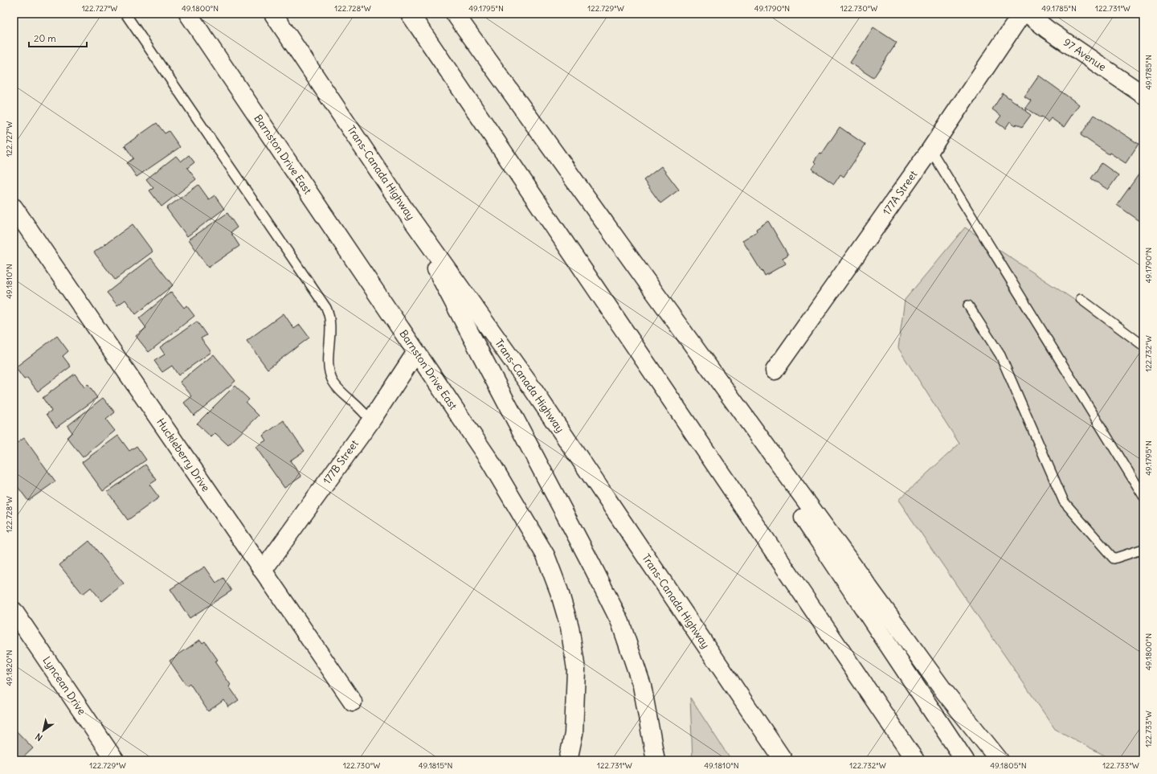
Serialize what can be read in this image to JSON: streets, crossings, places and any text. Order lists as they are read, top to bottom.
{
  "streets": {
    "main road": [
      "97 Avenue",
      "Barnston Drive East",
      "Trans-Canada Highway",
      "177A Street",
      "Huckleberry Drive",
      "177B Street",
      "Lyncean Drive"
    ]
  },
  "crossings": [
    ["Barnston Drive East", "177B Street"],
    ["Huckleberry Drive", "177B Street"]
  ],
  "scale_bar": "20 m",
  "north": "bottom left",
  "coordinates": [
    "122.727°W",
    "49.1800°N",
    "122.728°W",
    "49.1795°N",
    "122.729°W",
    "49.1790°N",
    "122.730°W",
    "49.1785°N",
    "122.731°W",
    "49.1810°N",
    "122.732°W",
    "49.1820°N",
    "122.733°W",
    "49.1815°N",
    "49.1805°N"
  ]
}
